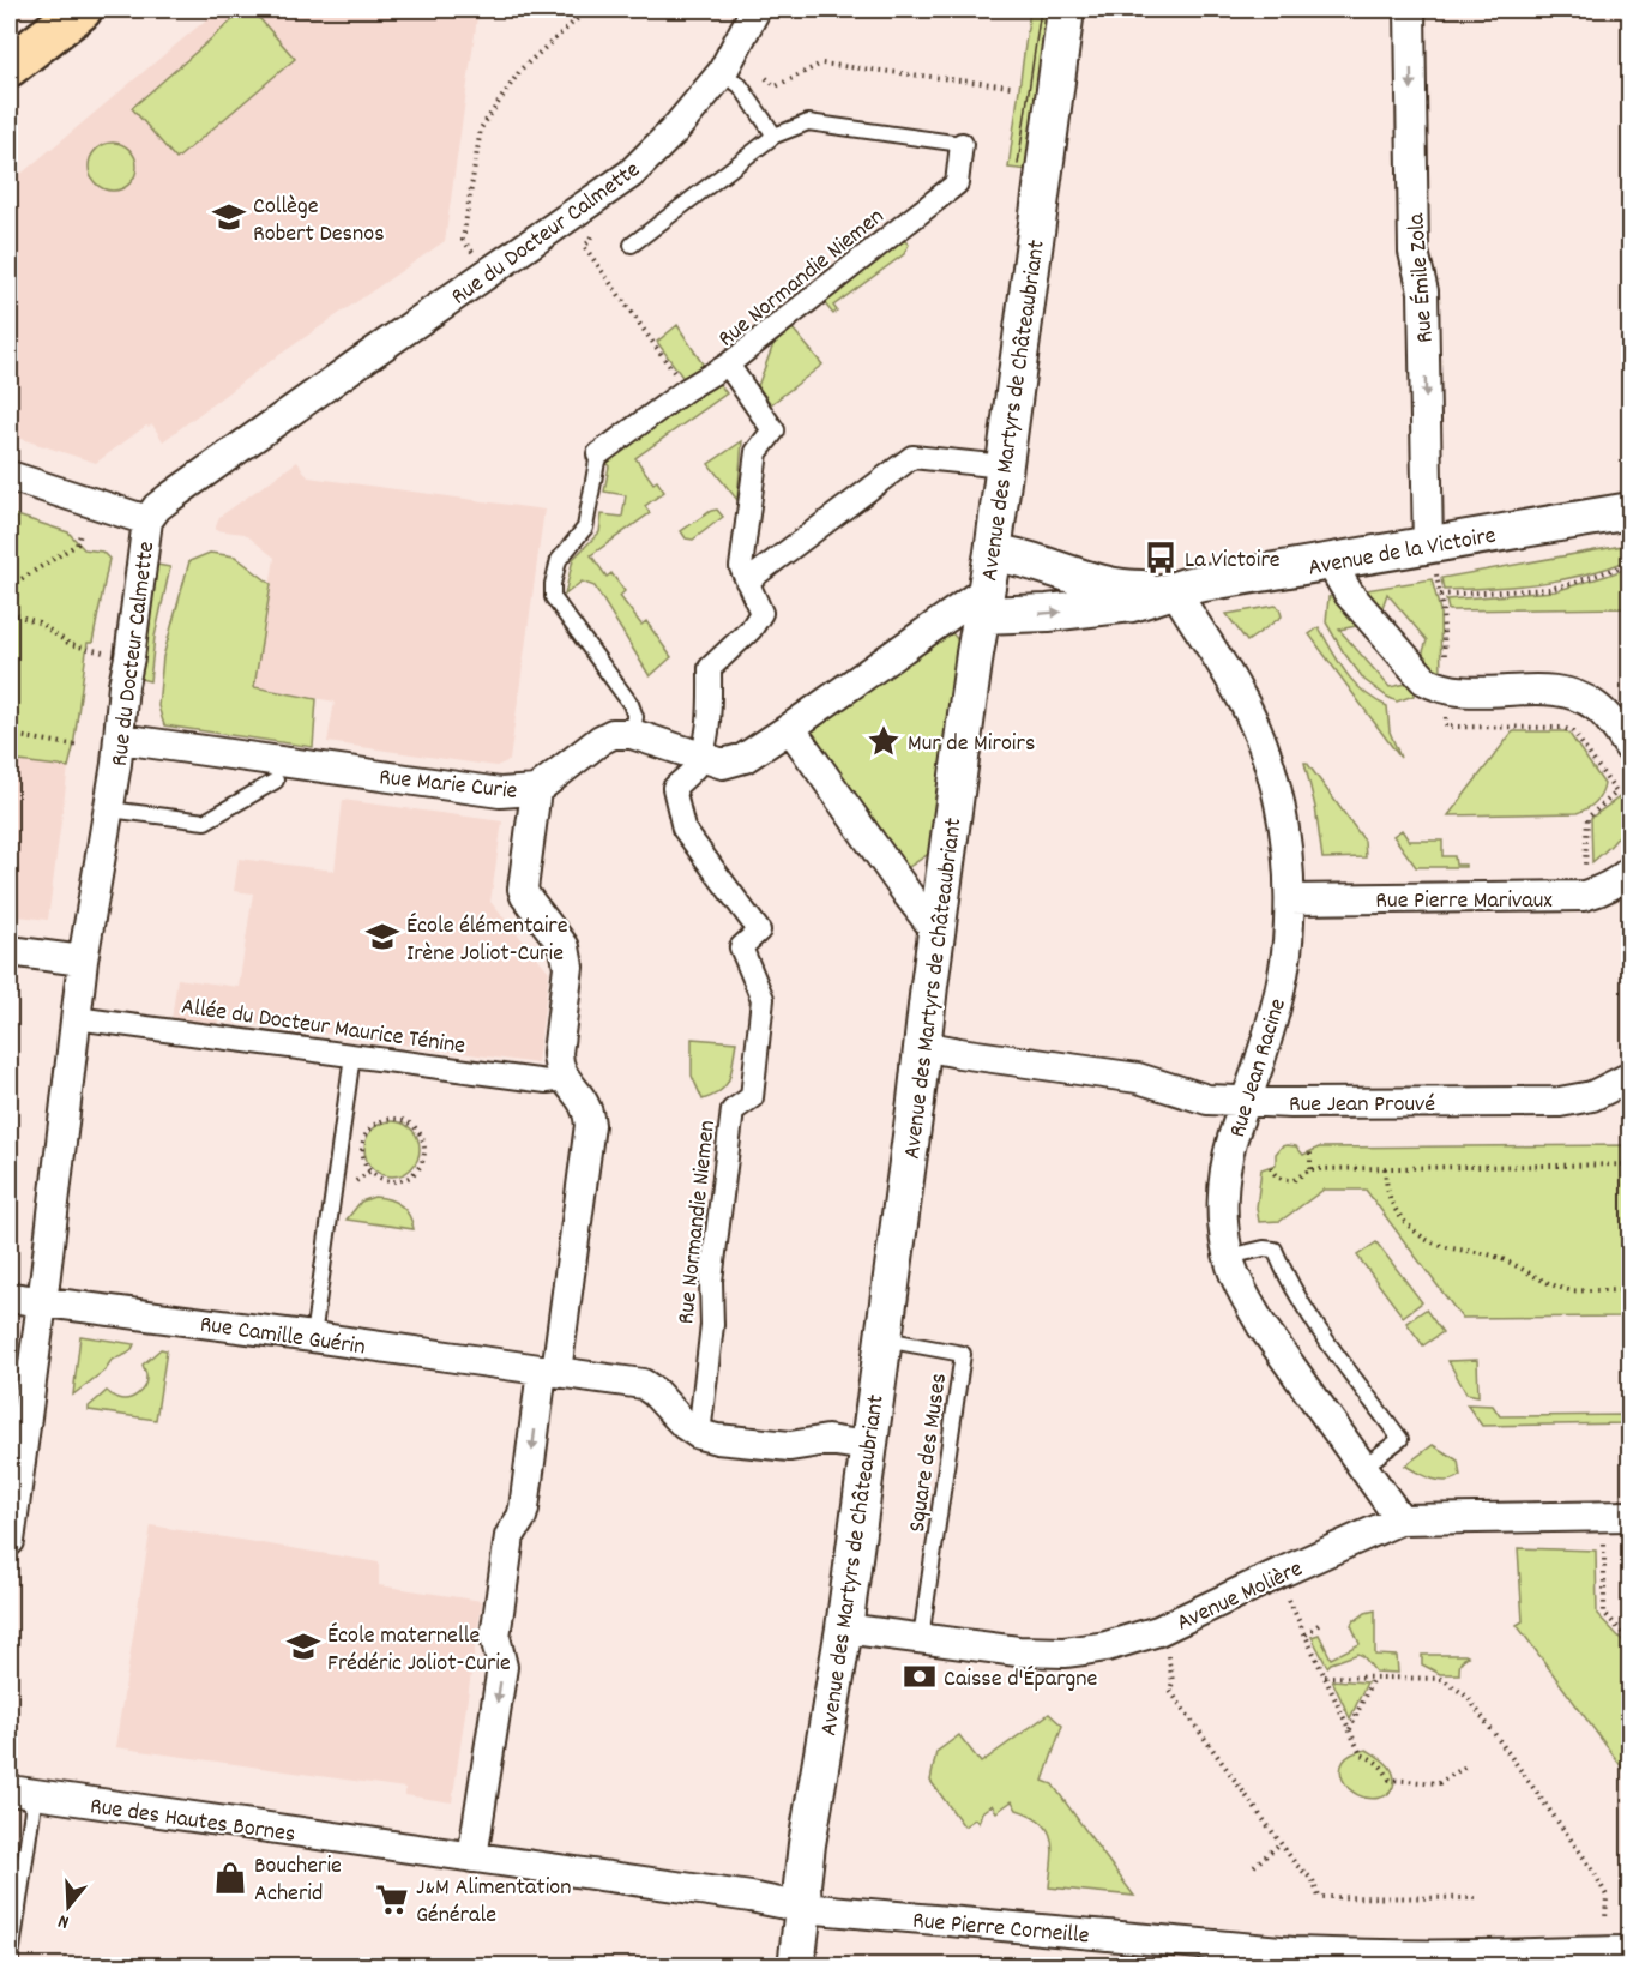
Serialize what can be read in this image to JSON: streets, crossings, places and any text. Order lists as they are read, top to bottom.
{
  "streets": {
    "street": [
      "Rue du Docteur Calmette",
      "Rue Normandie Niemen",
      "Rue Émile Zola",
      "Avenue des Martyrs de Châteaubriant",
      "Avenue de la Victoire",
      "Rue Marie Curie",
      "Rue Pierre Marivaux",
      "Allée du Docteur Maurice Ténine",
      "Rue Jean Racine",
      "Rue Jean Prouvé",
      "Rue Camille Guérin",
      "Avenue Molière",
      "Rue des Hautes Bornes",
      "Rue Pierre Corneille"
    ],
    "lane": ["Square des Muses"]
  },
  "crossings": [
    ["Rue du Docteur Calmette", "Rue Marie Curie"],
    ["Rue du Docteur Calmette", "Allée du Docteur Maurice Ténine"],
    ["Rue du Docteur Calmette", "Rue Camille Guérin"],
    ["Rue Normandie Niemen", "Rue Camille Guérin"],
    ["Rue Émile Zola", "Avenue de la Victoire"],
    ["Avenue des Martyrs de Châteaubriant", "Avenue de la Victoire"],
    ["Avenue des Martyrs de Châteaubriant", "Rue Jean Prouvé"],
    ["Avenue des Martyrs de Châteaubriant", "Square des Muses"],
    ["Avenue des Martyrs de Châteaubriant", "Avenue Molière"],
    ["Avenue des Martyrs de Châteaubriant", "Rue des Hautes Bornes"],
    ["Avenue des Martyrs de Châteaubriant", "Rue Pierre Corneille"],
    ["Avenue de la Victoire", "Rue Jean Racine"],
    ["Rue Pierre Marivaux", "Rue Jean Racine"],
    ["Rue Jean Racine", "Rue Jean Prouvé"],
    ["Rue Jean Racine", "Avenue Molière"],
    ["Square des Muses", "Avenue Molière"],
    ["Rue des Hautes Bornes", "Rue Pierre Corneille"]
  ],
  "one_way": ["Rue Émile Zola"],
  "places": {
    "school or university": ["Collège Robert Desnos", "École élémentaire Irène Joliot-Curie", "École maternelle Frédéric Joliot-Curie"],
    "bus stop": ["La Victoire"],
    "place": ["Mur de Miroirs"],
    "bank": ["Caisse d'Épargne"],
    "shop": ["Boucherie Acherid"],
    "supermarket": ["J&M Alimentation Générale"]
  },
  "north": "bottom"
}
